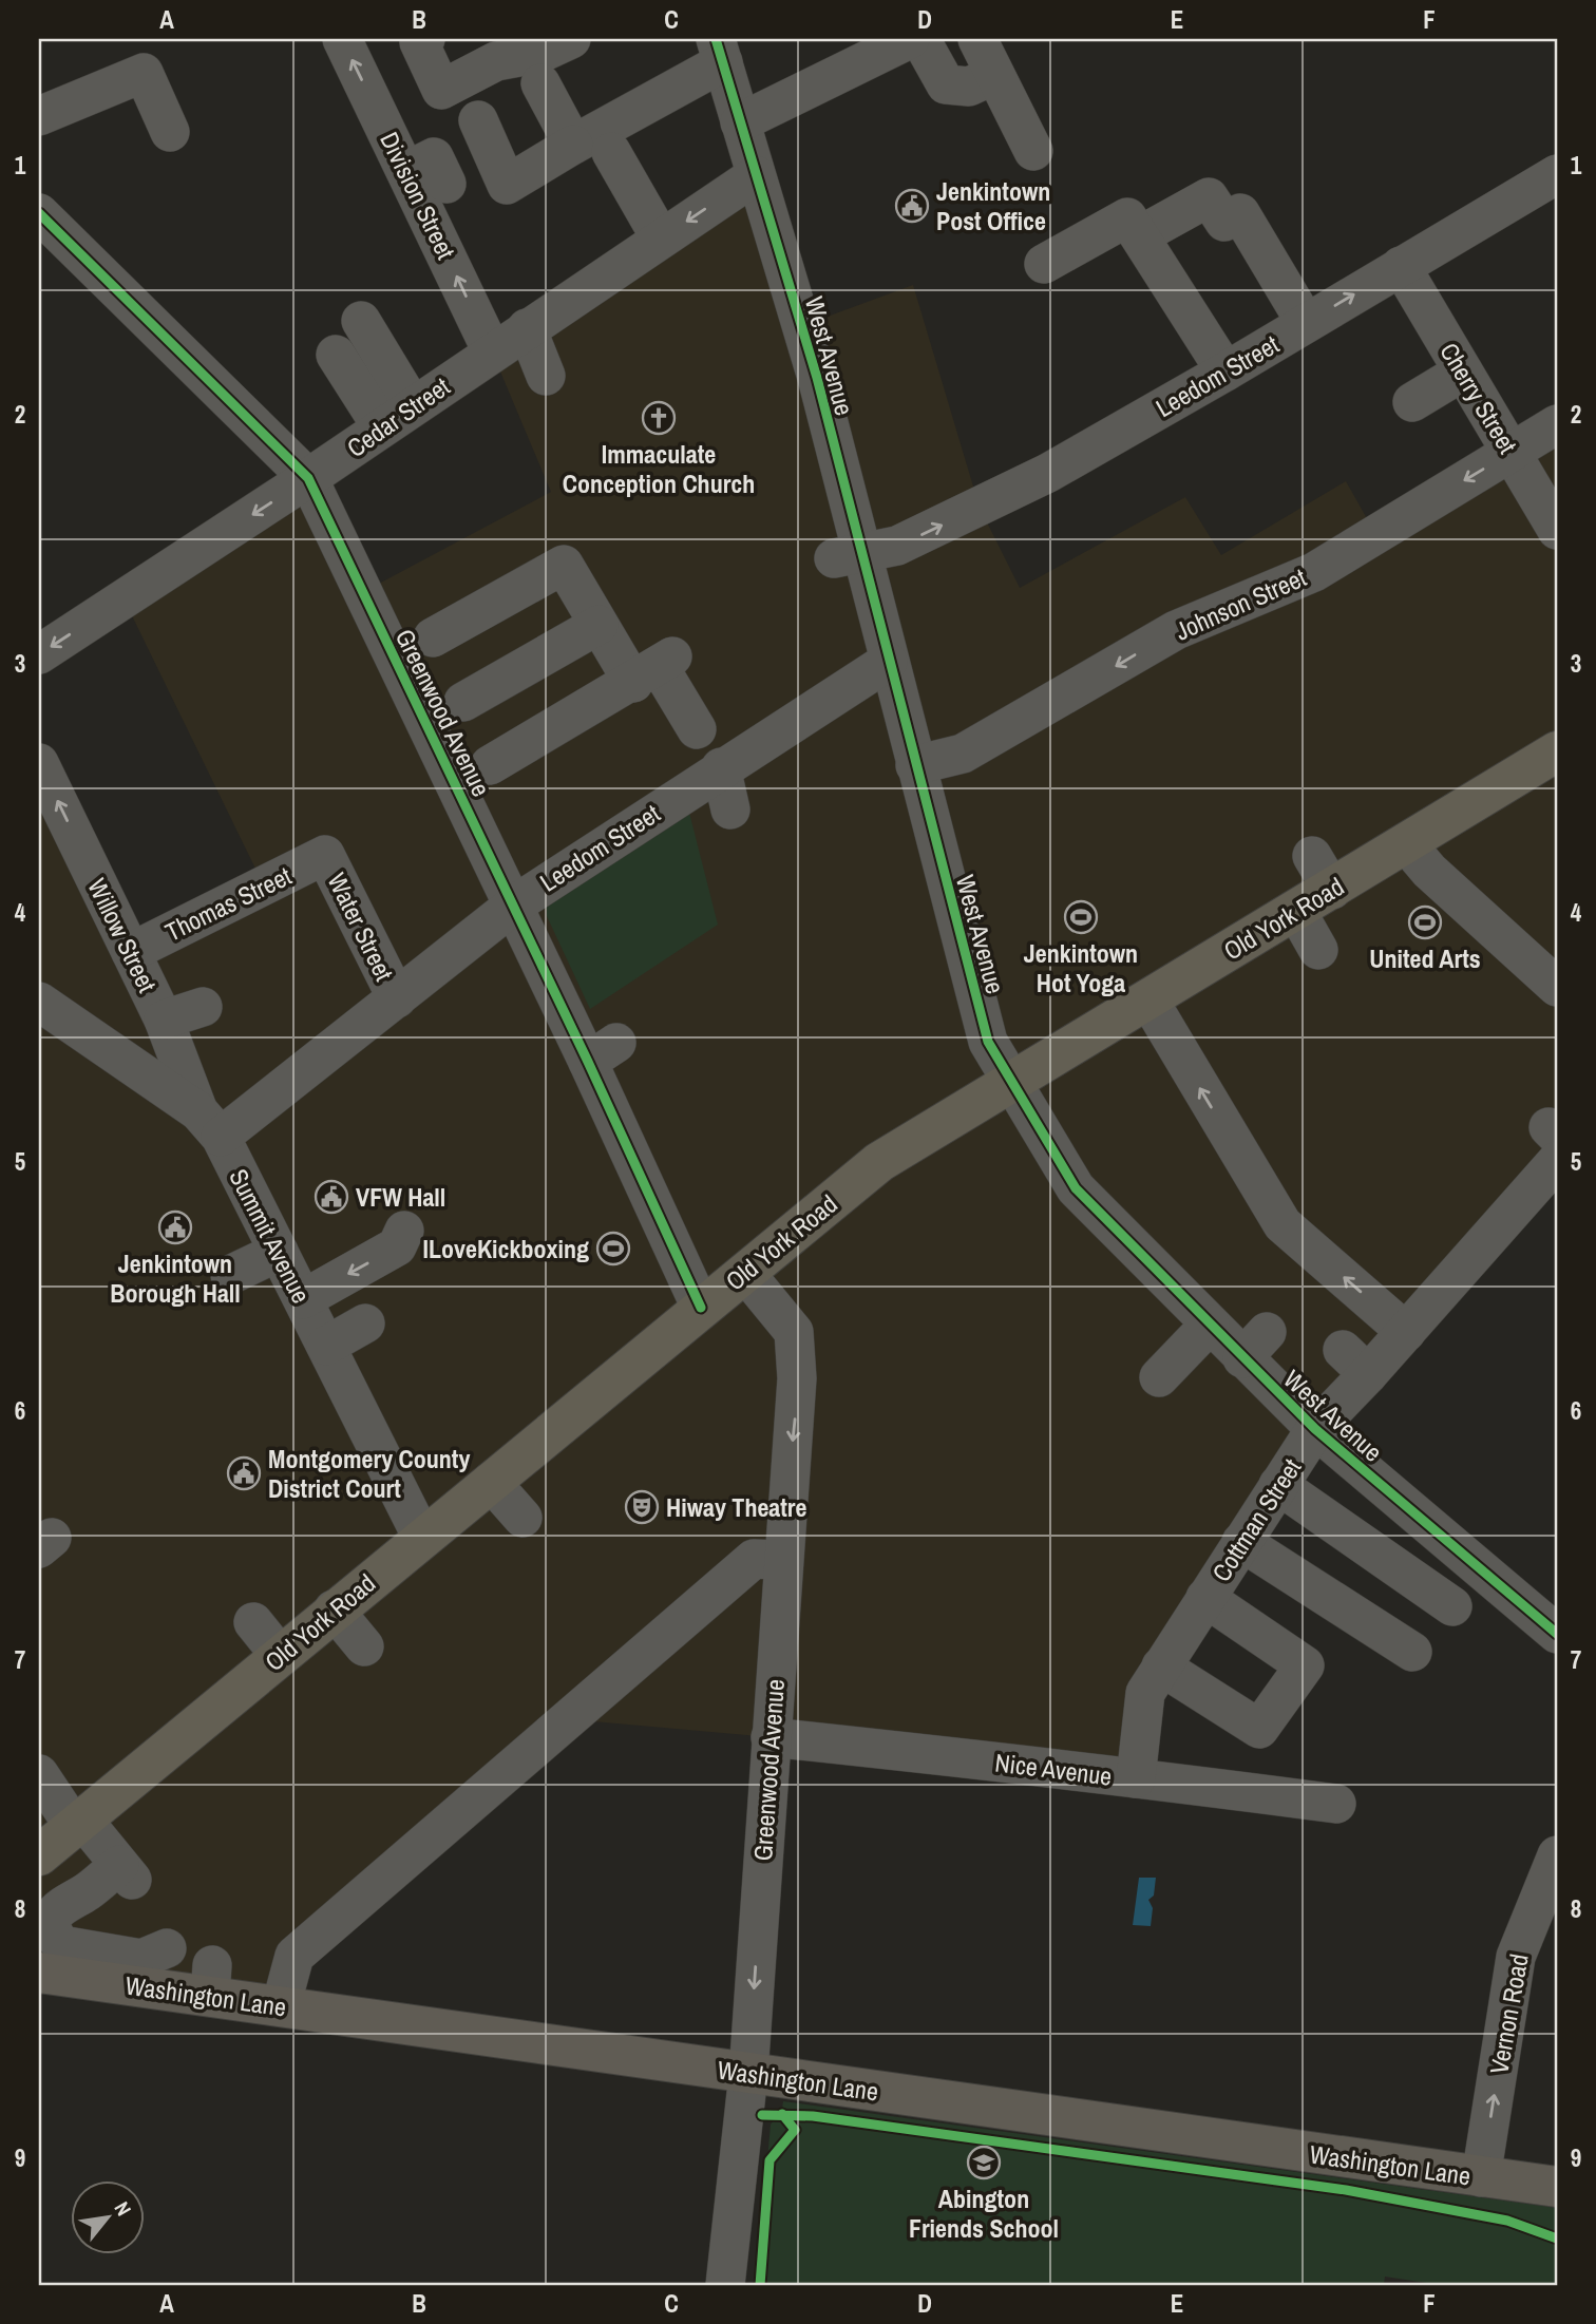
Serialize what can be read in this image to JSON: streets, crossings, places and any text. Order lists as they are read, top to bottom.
{
  "streets": {
    "highway": ["Old York Road"],
    "main road": ["Washington Lane"],
    "street": [
      "Division Street",
      "West Avenue",
      "Leedom Street",
      "Cherry Street",
      "Cedar Street",
      "Johnson Street",
      "Greenwood Avenue",
      "Thomas Street",
      "Water Street",
      "Willow Street",
      "Summit Avenue",
      "Cottman Street",
      "Nice Avenue",
      "Vernon Road"
    ]
  },
  "crossings": [
    ["Division Street", "Cedar Street"],
    ["West Avenue", "Leedom Street"],
    ["West Avenue", "Cedar Street"],
    ["West Avenue", "Johnson Street"],
    ["West Avenue", "Old York Road"],
    ["West Avenue", "Cottman Street"],
    ["Leedom Street", "Cherry Street"],
    ["Leedom Street", "Greenwood Avenue"],
    ["Leedom Street", "Water Street"],
    ["Leedom Street", "Willow Street"],
    ["Leedom Street", "Summit Avenue"],
    ["Cherry Street", "Johnson Street"],
    ["Cedar Street", "Greenwood Avenue"],
    ["Greenwood Avenue", "Old York Road"],
    ["Greenwood Avenue", "Nice Avenue"],
    ["Greenwood Avenue", "Washington Lane"],
    ["Thomas Street", "Water Street"],
    ["Thomas Street", "Willow Street"],
    ["Old York Road", "Summit Avenue"],
    ["Willow Street", "Summit Avenue"],
    ["Cottman Street", "Nice Avenue"],
    ["Washington Lane", "Vernon Road"]
  ],
  "one_way": [
    "Cedar Street",
    "Johnson Street",
    "Willow Street",
    "Vernon Road"
  ],
  "places": {
    "public building": [
      "Jenkintown Post Office",
      "VFW Hall",
      "Jenkintown Borough Hall",
      "Montgomery County District Court"
    ],
    "church": ["Immaculate Conception Church"],
    "sports": ["Jenkintown Hot Yoga", "United Arts", "ILoveKickboxing"],
    "theatre": ["Hiway Theatre"],
    "school or university": ["Abington Friends School"]
  },
  "north": "top right",
  "grid": {
    "columns": [
      "A",
      "B",
      "C",
      "D",
      "E",
      "F"
    ],
    "rows": [
      "1",
      "2",
      "3",
      "4",
      "5",
      "6",
      "7",
      "8",
      "9"
    ]
  }
}
